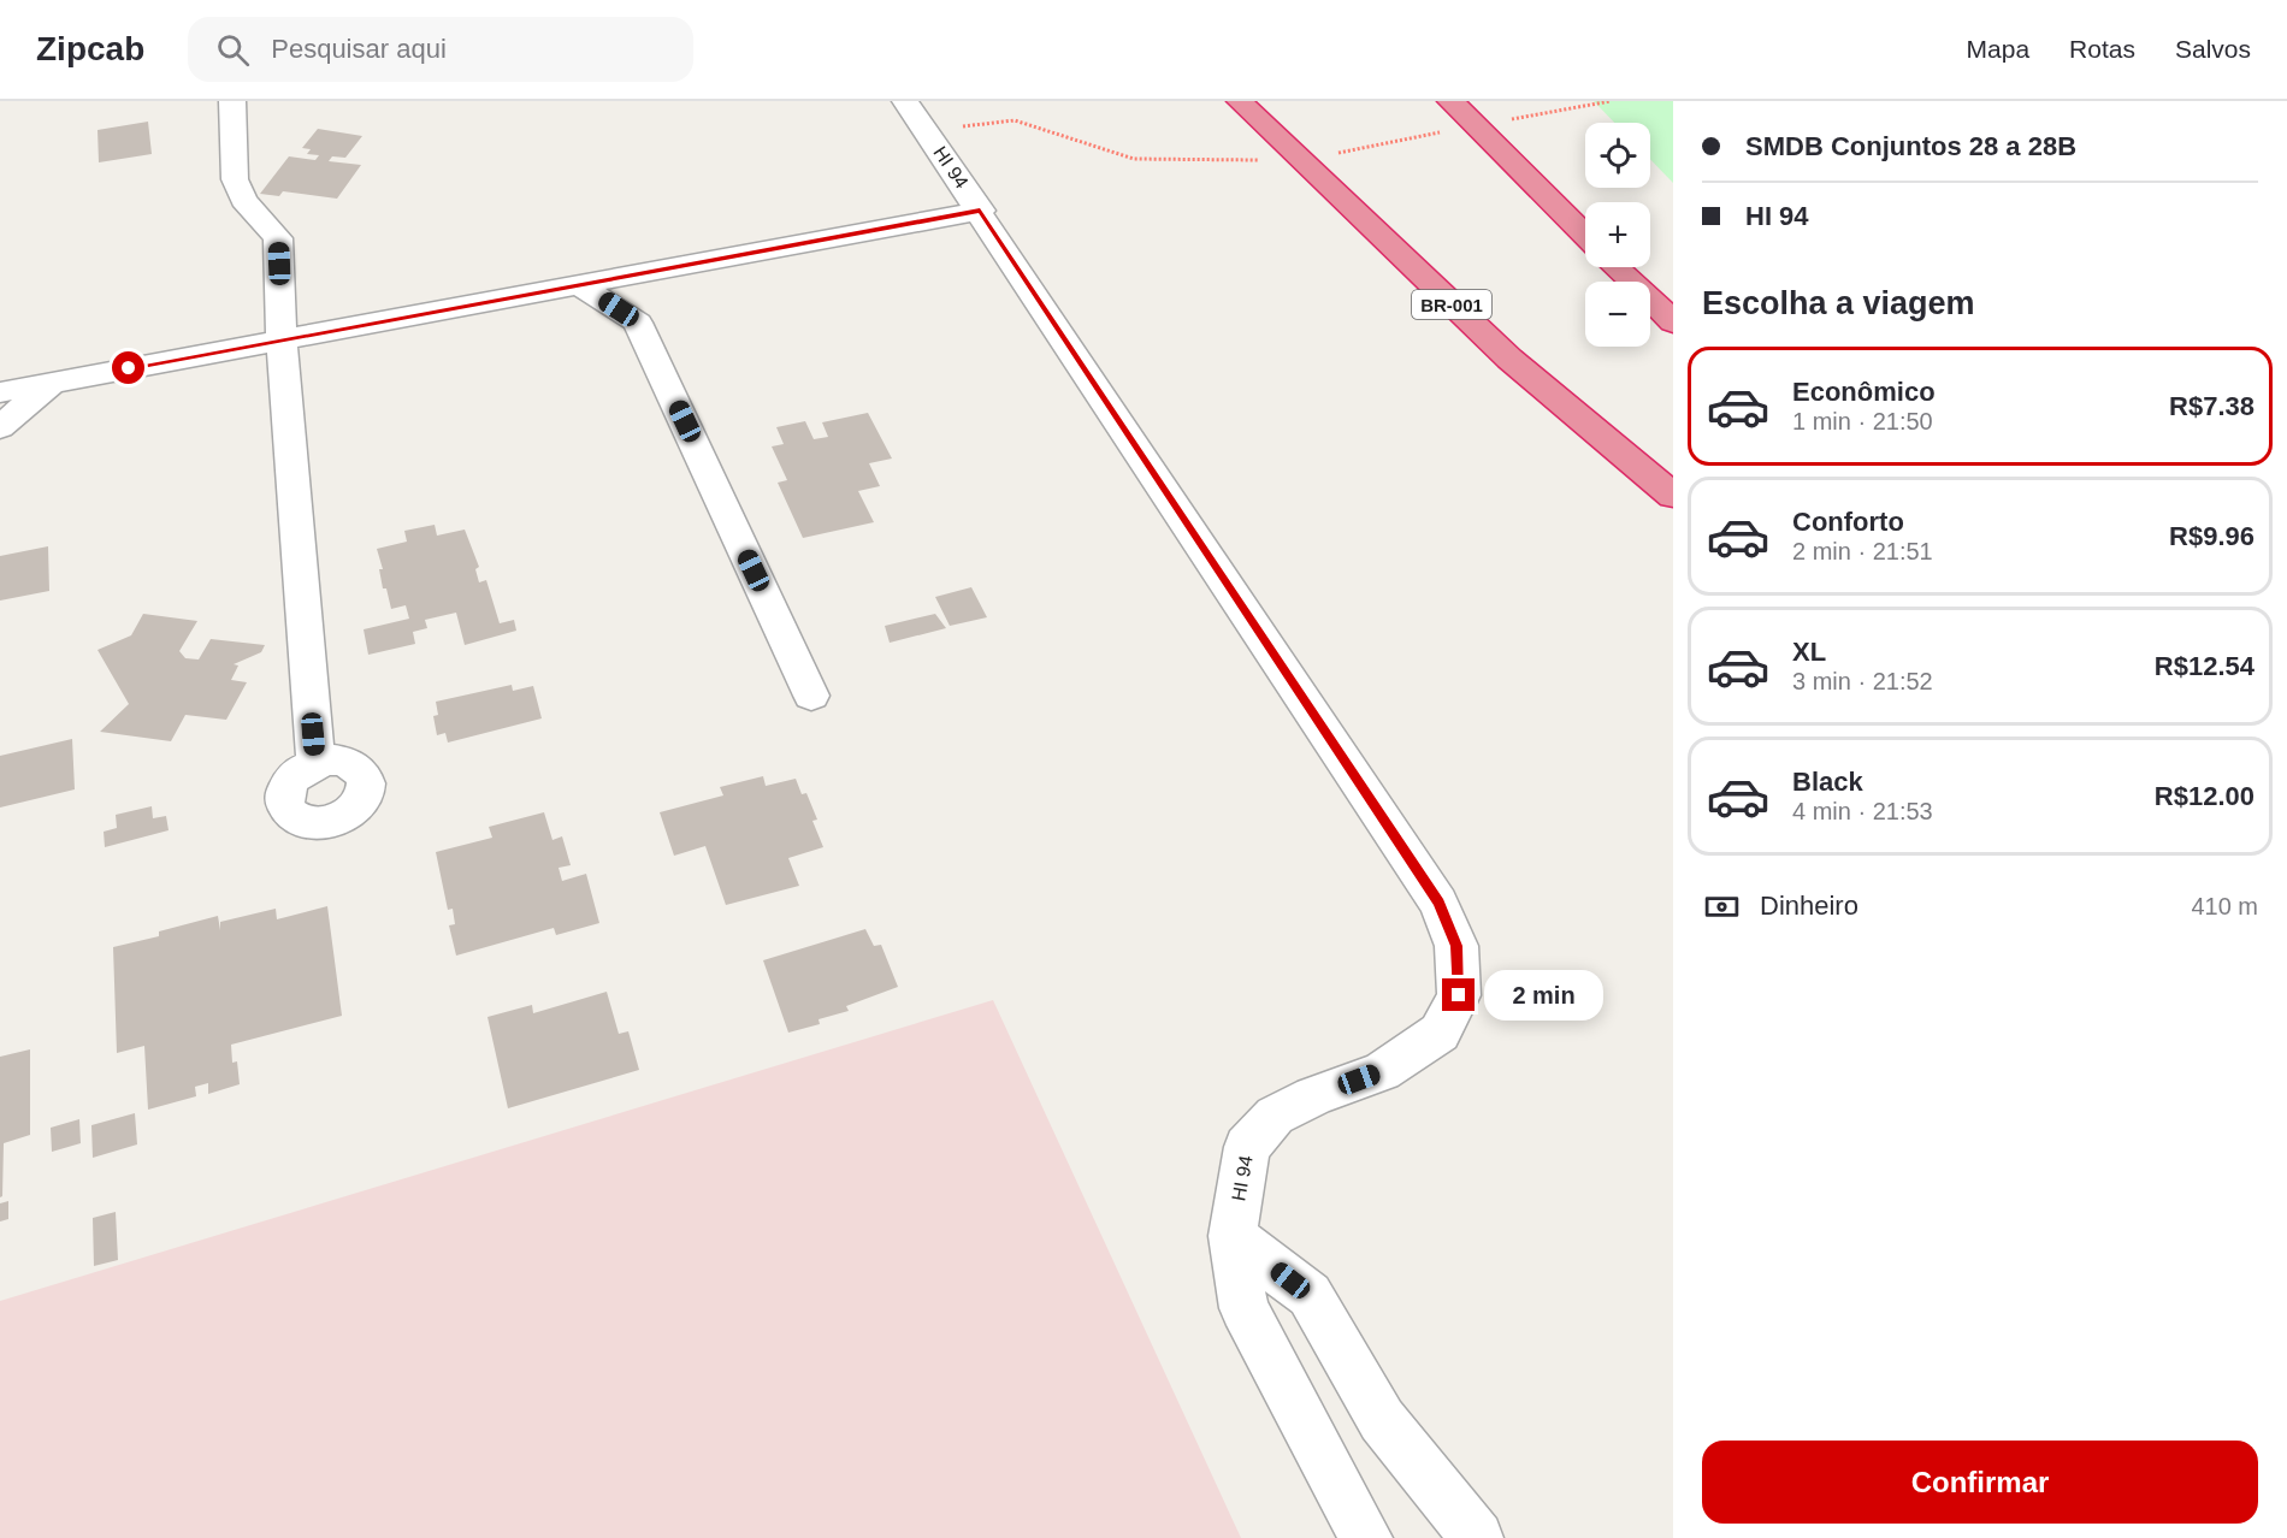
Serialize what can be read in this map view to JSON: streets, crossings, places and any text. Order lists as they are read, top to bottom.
{
  "streets": {
    "highway": ["BR-001"],
    "street": ["HI 94"]
  },
  "page": {
    "header": "Zipcab",
    "search": "Pesquisar aqui",
    "nav": ["Mapa", "Rotas", "Salvos"],
    "banner": ["SMDB Conjuntos 28 a 28B", "HI 94"],
    "map_buttons": ["+", "−"],
    "heading": "Escolha a viagem",
    "list": [
      {
        "name": "Econômico",
        "note": "1 min · 21:50",
        "value": "R$7.38"
      },
      {
        "name": "Conforto",
        "note": "2 min · 21:51",
        "value": "R$9.96"
      },
      {
        "name": "XL",
        "note": "3 min · 21:52",
        "value": "R$12.54"
      },
      {
        "name": "Black",
        "note": "4 min · 21:53",
        "value": "R$12.00"
      }
    ],
    "pay": ["Dinheiro", "410 m"],
    "bubble": "2 min",
    "buttons": "Confirmar"
  }
}
